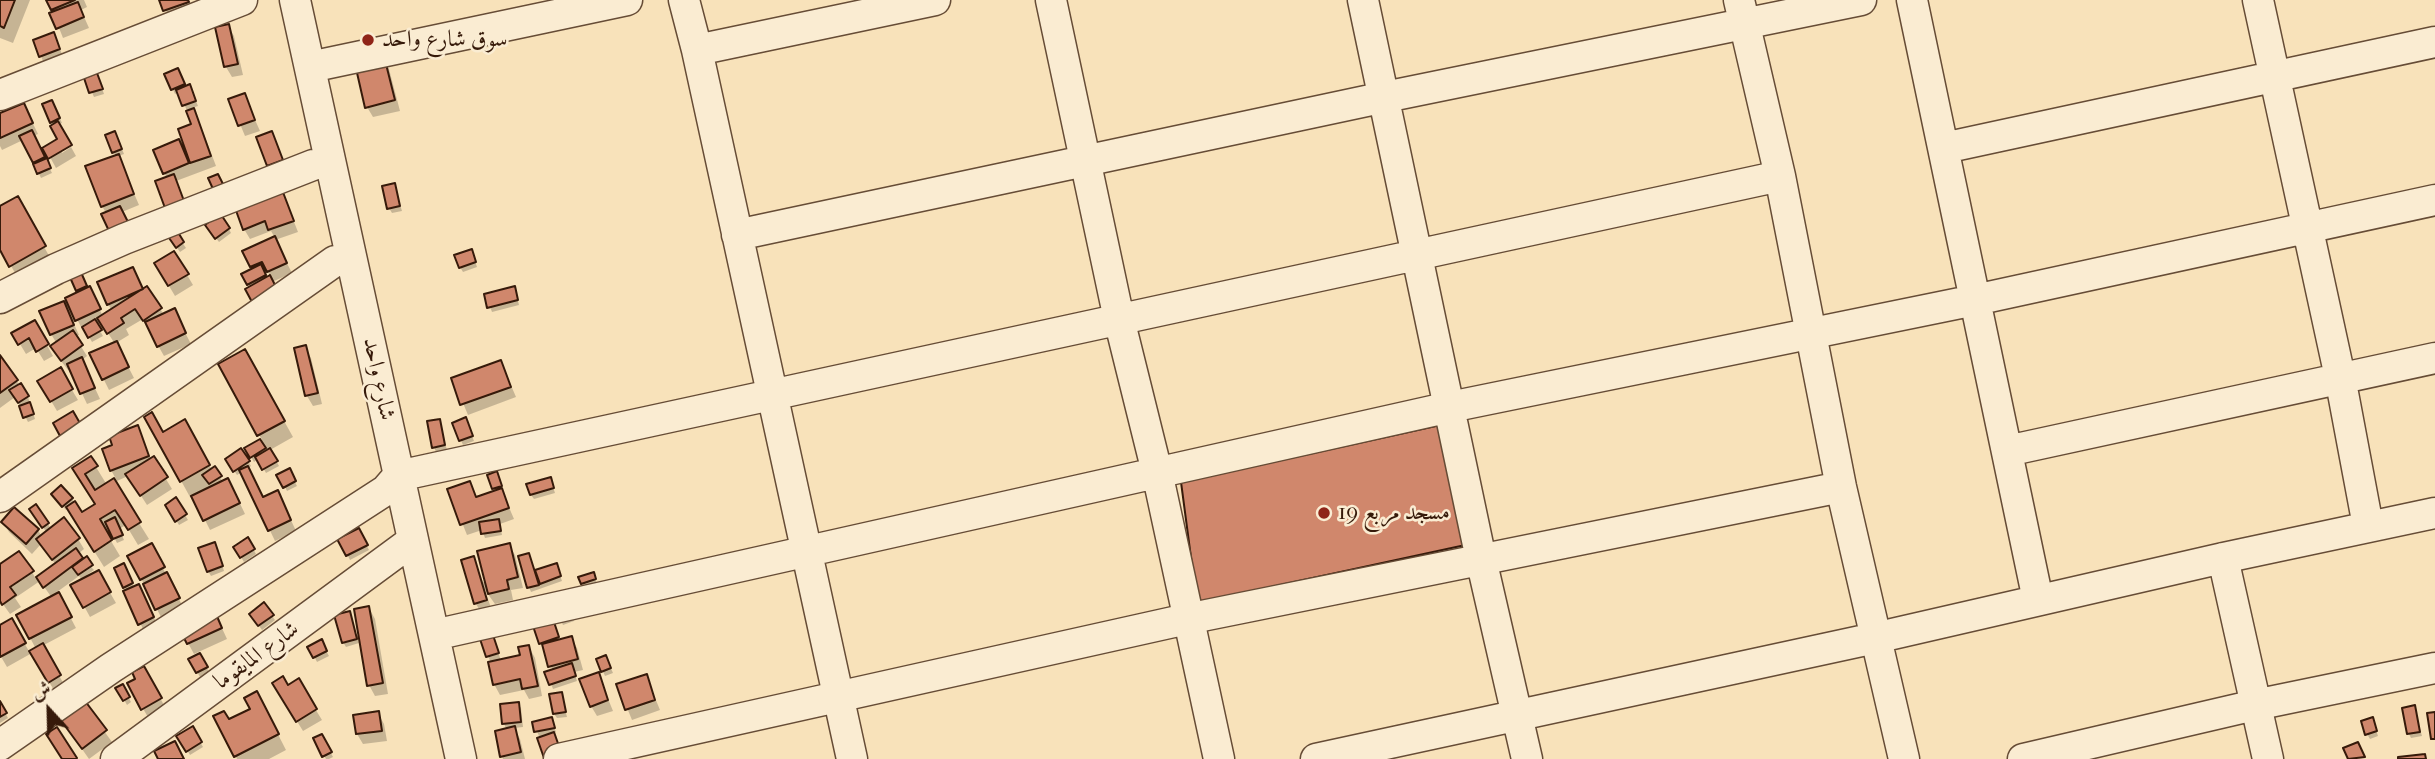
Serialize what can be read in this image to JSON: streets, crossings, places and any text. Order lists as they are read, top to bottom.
{
  "streets": {
    "street": ["شارع واحد", "شارع المايقوما"]
  },
  "crossings": [
    ["شارع واحد", "شارع المايقوما"]
  ],
  "places": ["سوق شارع واحد", "مسجد مربع 19"],
  "north": "top"
}
